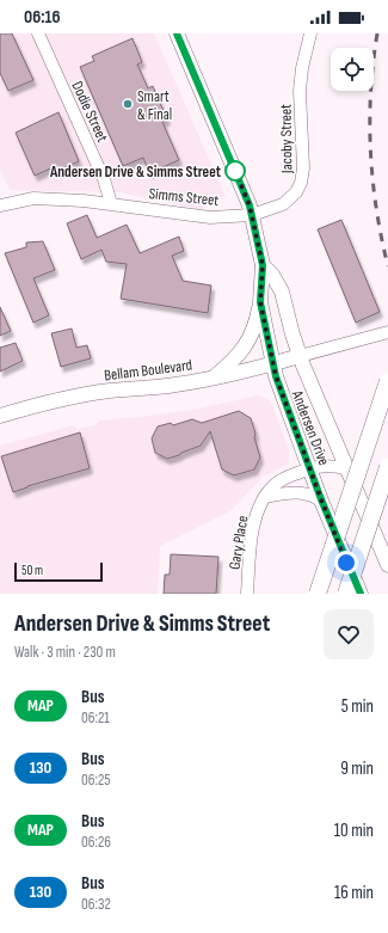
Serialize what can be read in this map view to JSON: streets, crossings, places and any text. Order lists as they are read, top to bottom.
{
  "streets": {
    "main road": ["Bellam Boulevard", "Andersen Drive"],
    "street": [
      "Dodie Street",
      "Jacoby Street",
      "Simms Street",
      "Gary Place"
    ]
  },
  "crossings": [
    ["Dodie Street", "Simms Street"],
    ["Jacoby Street", "Simms Street"],
    ["Jacoby Street", "Andersen Drive"],
    ["Simms Street", "Andersen Drive"],
    ["Bellam Boulevard", "Andersen Drive"],
    ["Andersen Drive", "Gary Place"]
  ],
  "places": ["Smart & Final", "Andersen Drive & Simms Street"],
  "lines": ["bus line MAP"],
  "scale_bar": "50 m",
  "page": {
    "status": "06:16",
    "scale": "50 m",
    "heading": ["Andersen Drive & Simms Street", "Walk · 3 min · 230 m"],
    "list": [
      {
        "mark": "MAP",
        "name": "Bus",
        "note": "06:21",
        "value": "5 min"
      },
      {
        "mark": "130",
        "name": "Bus",
        "note": "06:25",
        "value": "9 min"
      },
      {
        "mark": "MAP",
        "name": "Bus",
        "note": "06:26",
        "value": "10 min"
      },
      {
        "mark": "130",
        "name": "Bus",
        "note": "06:32",
        "value": "16 min"
      }
    ]
  }
}
